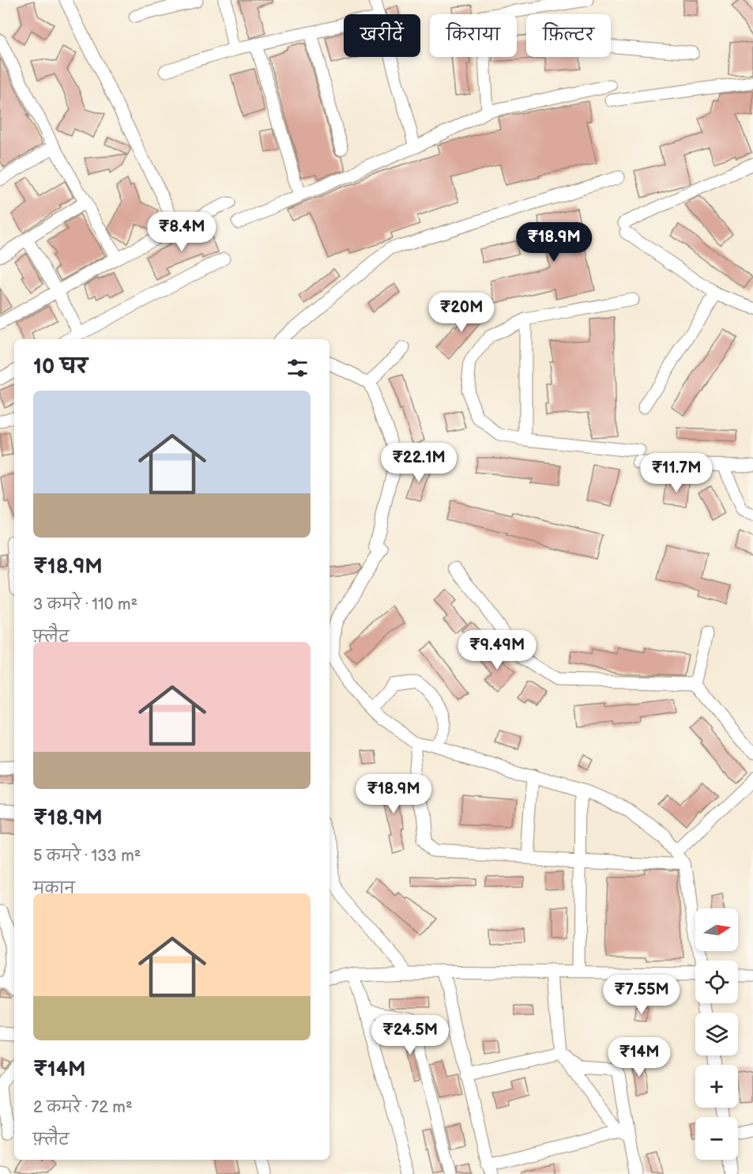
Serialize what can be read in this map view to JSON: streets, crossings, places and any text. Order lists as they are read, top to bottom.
{
  "north": "right",
  "page": {
    "chip": ["खरीदें", "किराया", "फ़िल्टर"],
    "price": [
      "₹8.4M",
      "₹18.9M",
      "₹20M",
      "₹22.1M",
      "₹11.7M",
      "₹9.49M",
      "₹18.9M",
      "₹7.55M",
      "₹24.5M",
      "₹14M"
    ],
    "heading": "10 घर",
    "list": [
      {
        "name": "₹18.9M",
        "note": "3 कमरे · 110 m² · फ़्लैट"
      },
      {
        "name": "₹18.9M",
        "note": "5 कमरे · 133 m² · मकान"
      },
      {
        "name": "₹14M",
        "note": "2 कमरे · 72 m² · फ़्लैट"
      }
    ],
    "map_buttons": ["+", "−"]
  }
}
